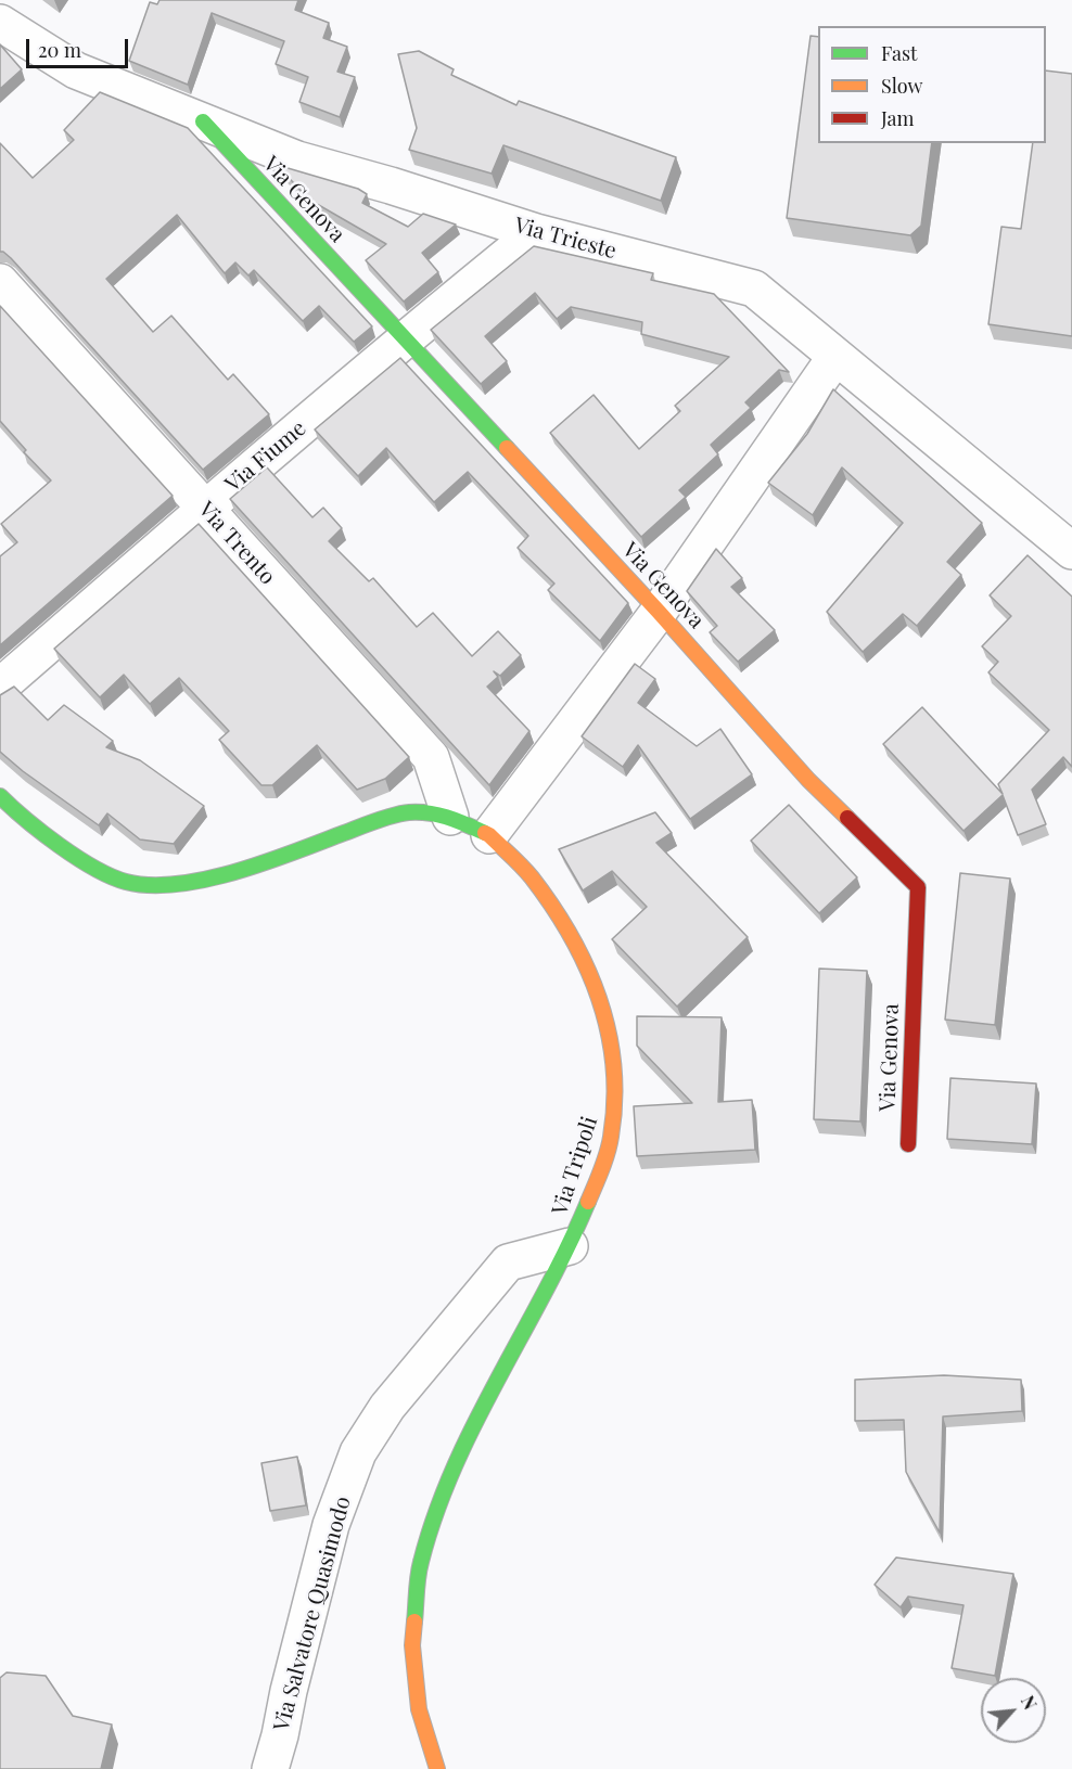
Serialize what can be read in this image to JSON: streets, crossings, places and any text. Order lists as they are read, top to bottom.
{
  "streets": {
    "street": [
      "Via Genova",
      "Via Trieste",
      "Via Fiume",
      "Via Trento",
      "Via Tripoli",
      "Via Salvatore Quasimodo"
    ]
  },
  "crossings": [
    ["Via Genova", "Via Trieste"],
    ["Via Genova", "Via Fiume"],
    ["Via Trieste", "Via Fiume"],
    ["Via Fiume", "Via Trento"],
    ["Via Trento", "Via Tripoli"],
    ["Via Tripoli", "Via Salvatore Quasimodo"]
  ],
  "legend": ["Fast", "Slow", "Jam"],
  "scale_bar": "20 m",
  "north": "top right"
}
